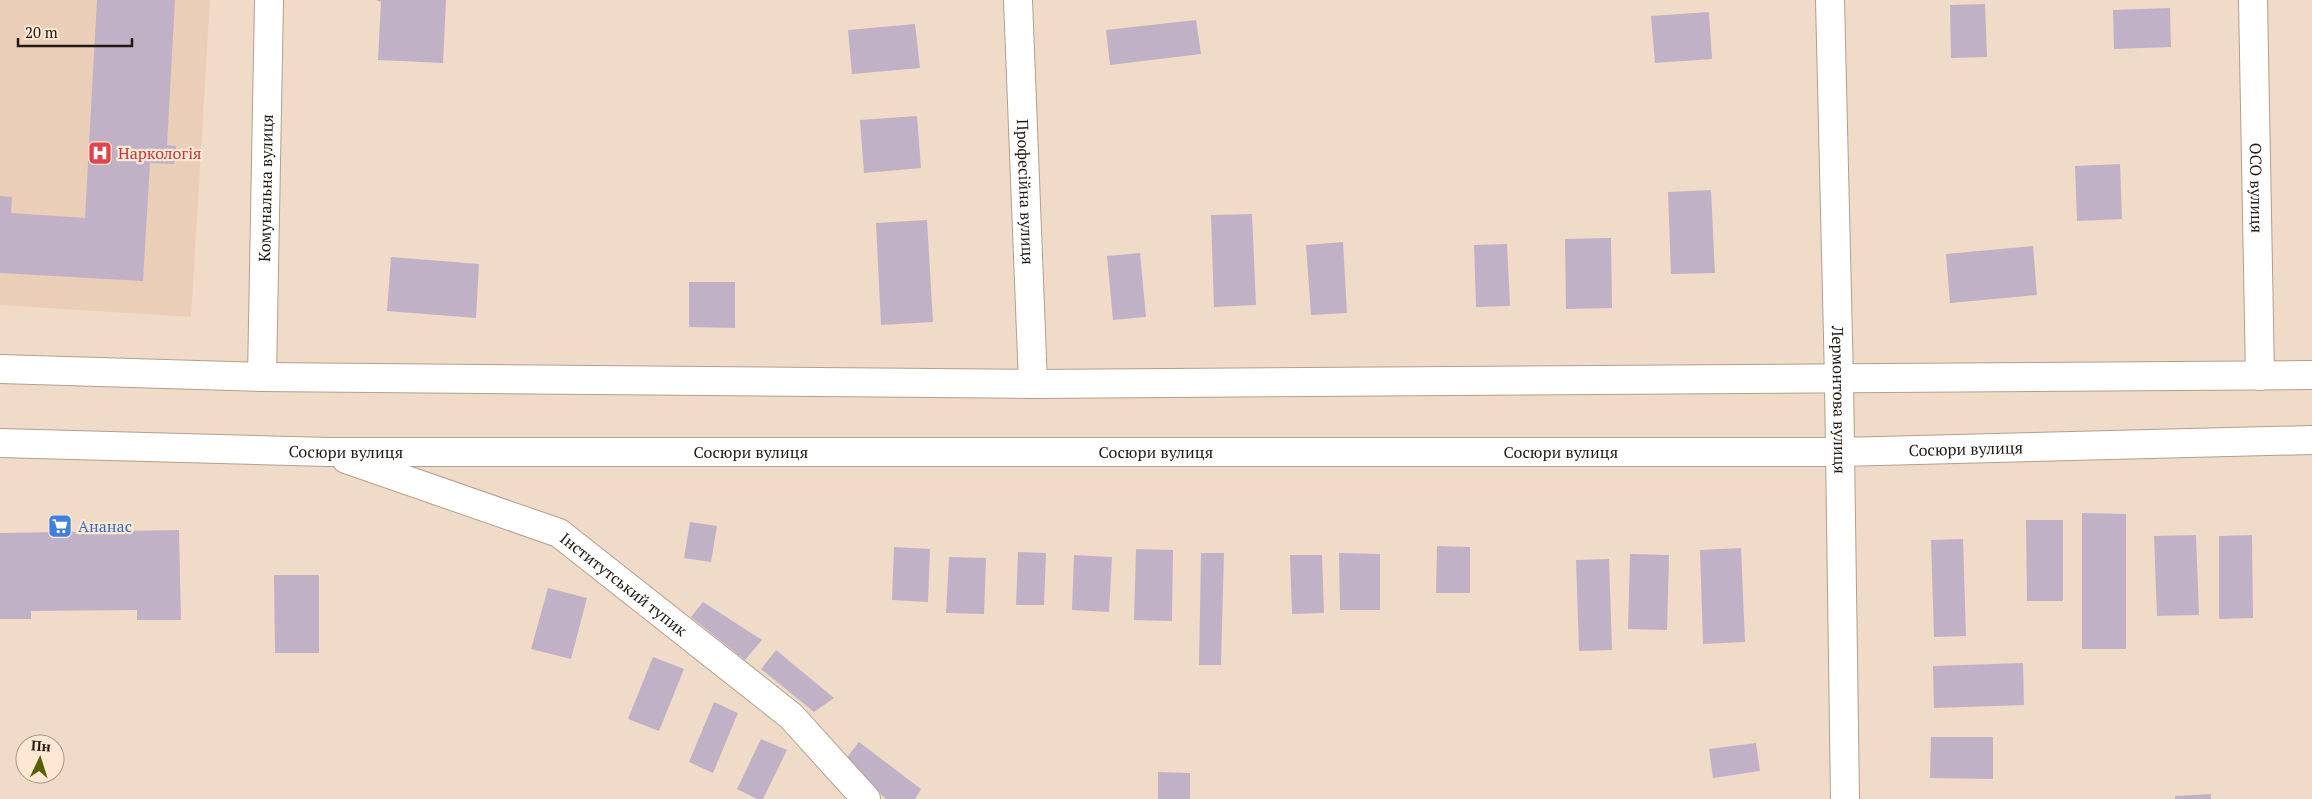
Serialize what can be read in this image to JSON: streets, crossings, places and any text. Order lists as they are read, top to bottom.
{
  "streets": {
    "street": [
      "ОСО вулиця",
      "Комунальна вулиця",
      "Професійна вулиця",
      "Лермонтова вулиця",
      "Сосюри вулиця",
      "Інститутський тупик"
    ]
  },
  "crossings": [
    ["Лермонтова вулиця", "Сосюри вулиця"],
    ["Сосюри вулиця", "Інститутський тупик"]
  ],
  "places": {
    "hospital": ["Наркологія"],
    "supermarket": ["Ананас"]
  },
  "scale_bar": "20 m",
  "north": "top"
}
